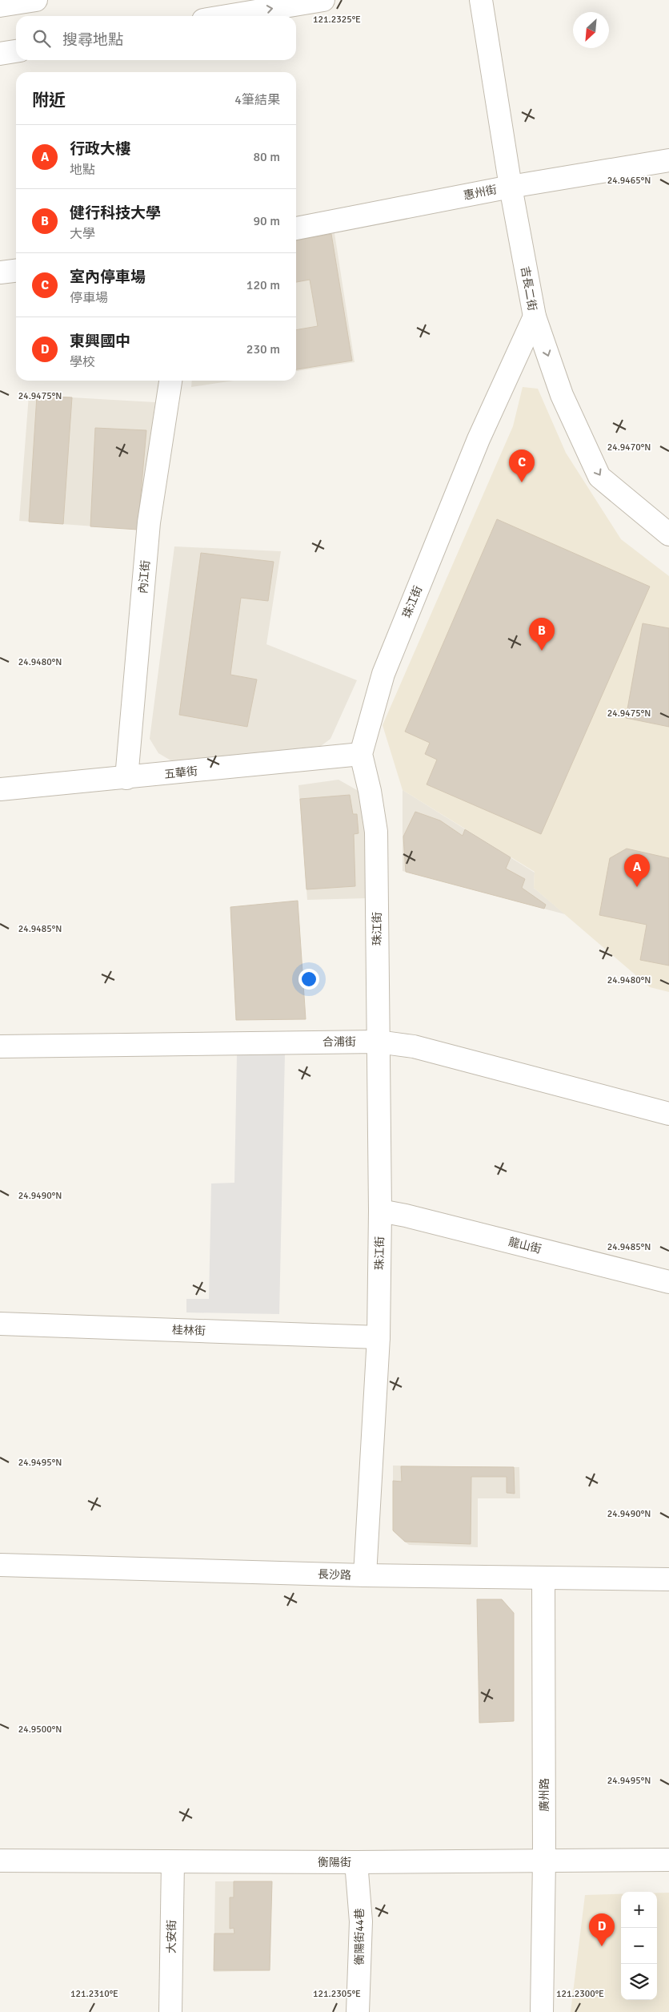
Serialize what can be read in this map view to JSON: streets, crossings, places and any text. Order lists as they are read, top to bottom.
{
  "streets": {
    "street": [
      "惠州街",
      "吉長二街",
      "內江街",
      "珠江街",
      "五華街",
      "合浦街",
      "龍山街",
      "桂林街",
      "長沙路",
      "廣州路",
      "衡陽街",
      "大安街",
      "衡陽街44巷"
    ]
  },
  "crossings": [
    ["惠州街", "吉長二街"],
    ["吉長二街", "珠江街"],
    ["內江街", "五華街"],
    ["珠江街", "五華街"],
    ["珠江街", "合浦街"],
    ["珠江街", "龍山街"],
    ["珠江街", "桂林街"],
    ["珠江街", "長沙路"],
    ["長沙路", "廣州路"],
    ["廣州路", "衡陽街"],
    ["衡陽街", "大安街"],
    ["衡陽街", "衡陽街44巷"]
  ],
  "one_way": ["吉長二街"],
  "north": "bottom left",
  "page": {
    "search": "搜尋地點",
    "heading": ["附近", "4筆結果"],
    "list": [
      {
        "mark": "A",
        "name": "行政大樓",
        "note": "地點",
        "value": "80 m"
      },
      {
        "mark": "B",
        "name": "健行科技大學",
        "note": "大學",
        "value": "90 m"
      },
      {
        "mark": "C",
        "name": "室內停車場",
        "note": "停車場",
        "value": "120 m"
      },
      {
        "mark": "D",
        "name": "東興國中",
        "note": "學校",
        "value": "230 m"
      }
    ],
    "pins": [
      "C",
      "B",
      "A",
      "D"
    ],
    "map_buttons": ["+", "−"]
  },
  "coordinates": [
    "121.2325°E",
    "24.9465°N",
    "24.9475°N",
    "24.9470°N",
    "24.9480°N",
    "24.9485°N",
    "24.9490°N",
    "24.9495°N",
    "24.9500°N",
    "121.2310°E",
    "121.2305°E",
    "121.2300°E"
  ]
}
